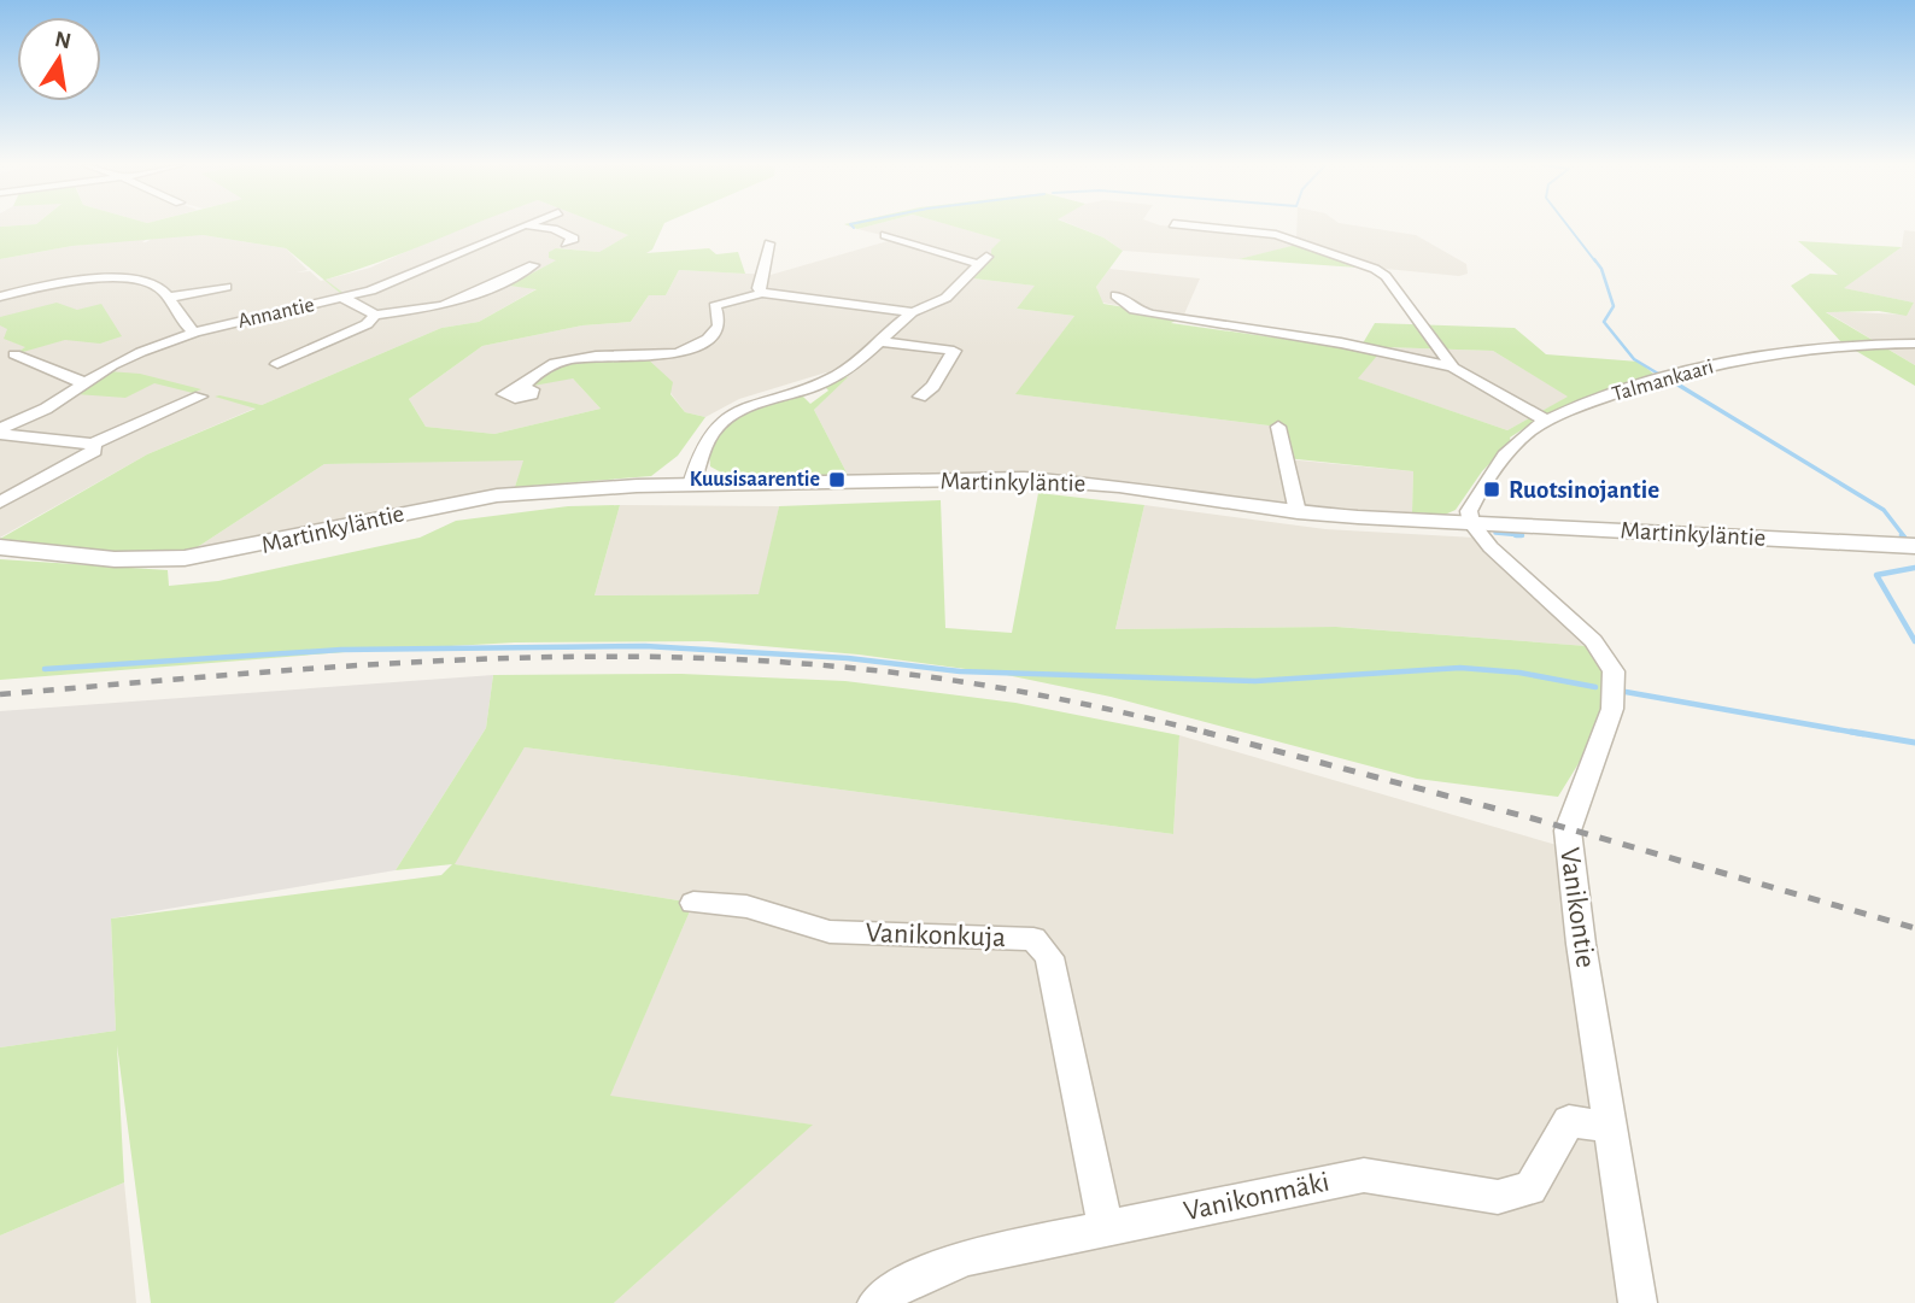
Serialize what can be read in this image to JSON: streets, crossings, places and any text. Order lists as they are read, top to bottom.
{
  "streets": {
    "street": [
      "Annantie",
      "Talmankaari",
      "Martinkyläntie",
      "Vanikontie",
      "Vanikonkuja",
      "Vanikonmäki"
    ]
  },
  "crossings": [
    ["Talmankaari", "Martinkyläntie"],
    ["Talmankaari", "Vanikontie"],
    ["Martinkyläntie", "Vanikontie"],
    ["Vanikontie", "Vanikonmäki"],
    ["Vanikonkuja", "Vanikonmäki"]
  ],
  "places": {
    "transit": ["Kuusisaarentie", "Ruotsinojantie"]
  },
  "north": "top"
}
